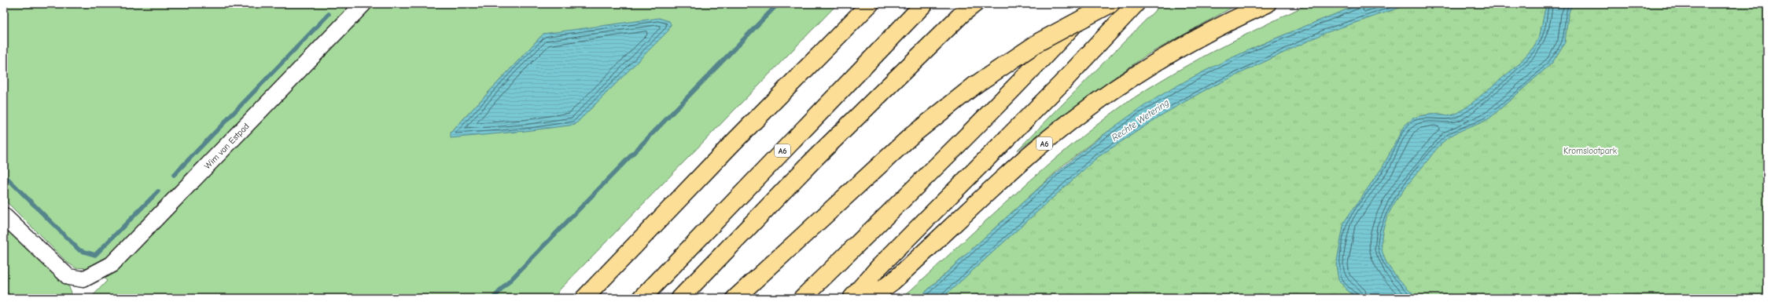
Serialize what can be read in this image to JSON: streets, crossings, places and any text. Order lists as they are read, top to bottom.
{
  "streets": {
    "highway": ["A6"],
    "street": ["Wim van Estpad"]
  },
  "water": ["Rechte Wetering"],
  "parks": ["Kromslootpark"]
}
